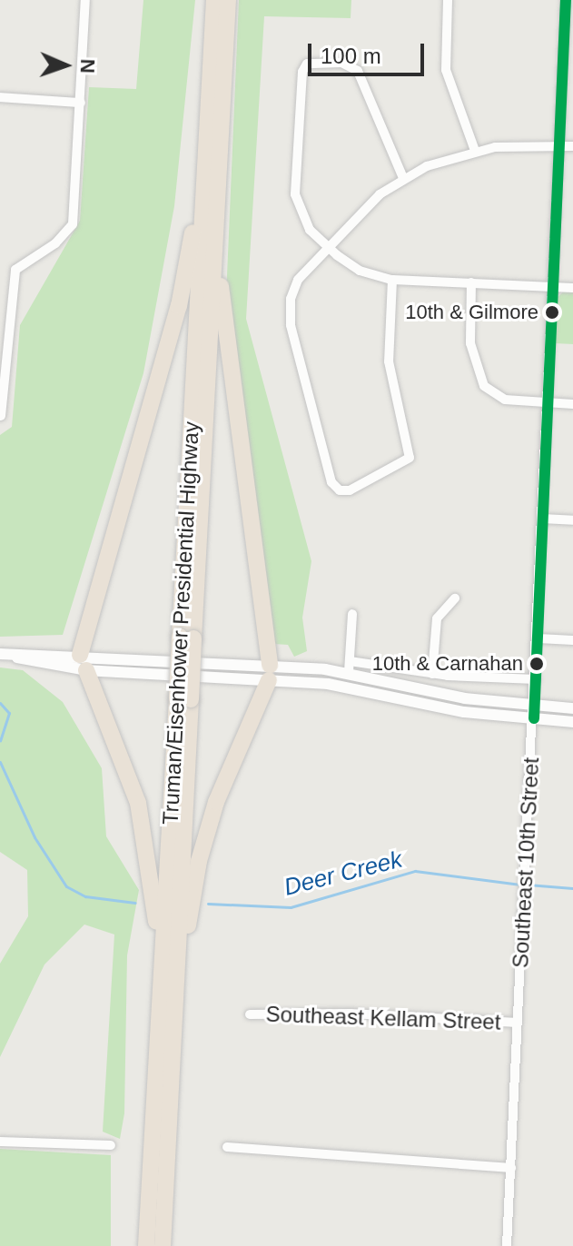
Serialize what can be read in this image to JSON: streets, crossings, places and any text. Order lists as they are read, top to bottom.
{
  "streets": {
    "highway": ["Truman/Eisenhower Presidential Highway"],
    "street": ["Southeast 10th Street", "Southeast Kellam Street"]
  },
  "crossings": [
    ["Southeast 10th Street", "Southeast Kellam Street"]
  ],
  "water": ["Deer Creek"],
  "places": ["10th & Gilmore", "10th & Carnahan"],
  "scale_bar": "100 m",
  "north": "right"
}
